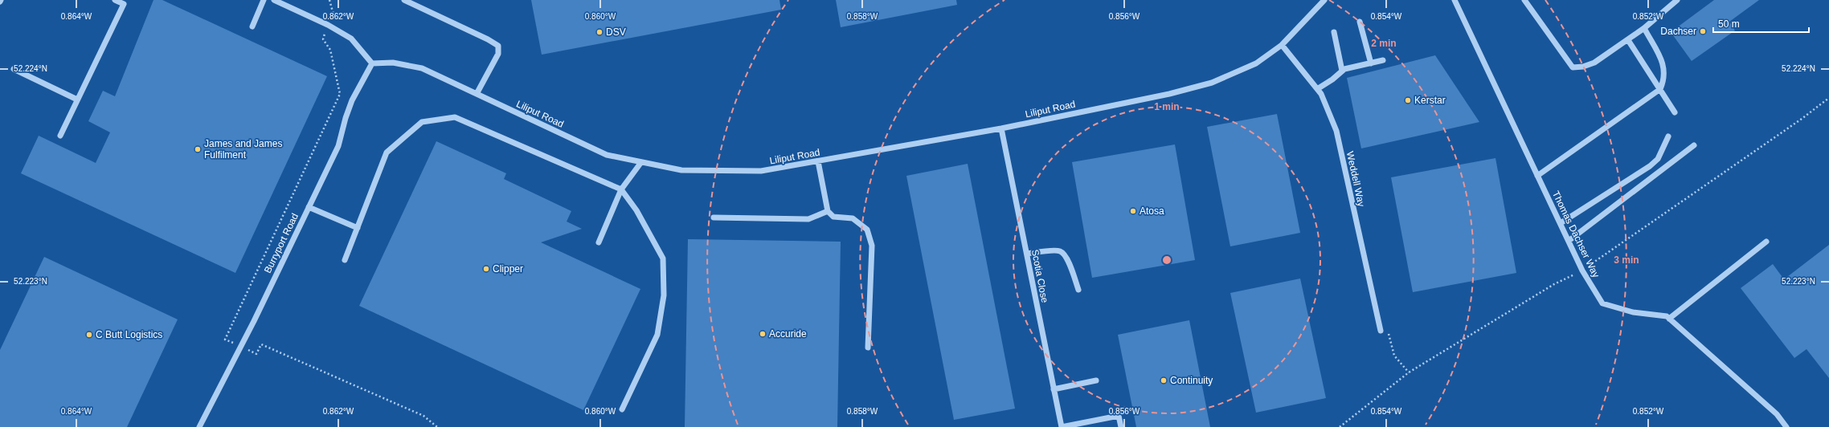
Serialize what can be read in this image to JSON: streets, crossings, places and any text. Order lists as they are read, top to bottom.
{
  "streets": {
    "street": [
      "Liliput Road",
      "Weddell Way",
      "Thomas Dachser Way",
      "Burryport Road",
      "Scotia Close"
    ]
  },
  "crossings": [
    ["Liliput Road", "Weddell Way"],
    ["Liliput Road", "Burryport Road"],
    ["Liliput Road", "Scotia Close"]
  ],
  "places": [
    "Dachser",
    "DSV",
    "Kerstar",
    "James and James Fulfilment",
    "Atosa",
    "Clipper",
    "Accuride",
    "C Butt Logistics",
    "Continuity"
  ],
  "scale_bar": "50 m",
  "coordinates": [
    "0.864°W",
    "0.862°W",
    "0.860°W",
    "0.858°W",
    "0.856°W",
    "0.854°W",
    "0.852°W",
    "52.224°N",
    "52.223°N"
  ],
  "rings": ["2 min", "1 min", "3 min"]
}
